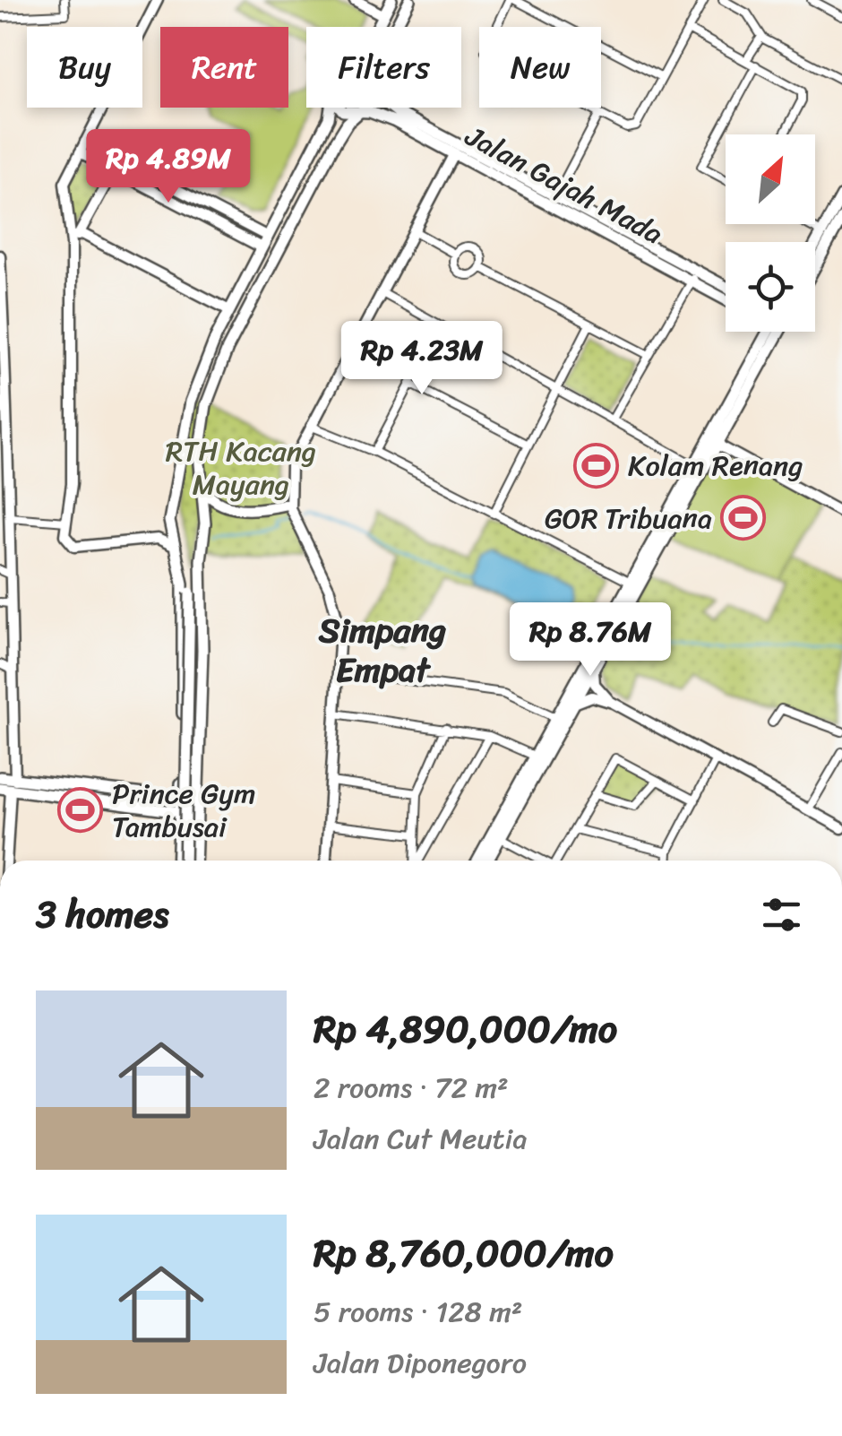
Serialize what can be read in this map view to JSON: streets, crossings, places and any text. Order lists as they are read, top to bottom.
{
  "streets": {
    "main road": ["Jalan Gajah Mada"]
  },
  "districts": ["Simpang Empat"],
  "parks": ["RTH Kacang Mayang"],
  "places": {
    "sports": ["Kolam Renang", "GOR Tribuana", "Prince Gym Tambusai"]
  },
  "north": "top right",
  "page": {
    "chip": [
      "Buy",
      "Rent",
      "Filters",
      "New"
    ],
    "price": ["Rp 4.89M", "Rp 4.23M", "Rp 8.76M"],
    "heading": "3 homes",
    "list": [
      {
        "name": "Rp 4,890,000/mo",
        "note": "2 rooms · 72 m² · Jalan Cut Meutia"
      },
      {
        "name": "Rp 8,760,000/mo",
        "note": "5 rooms · 128 m² · Jalan Diponegoro"
      }
    ]
  }
}
